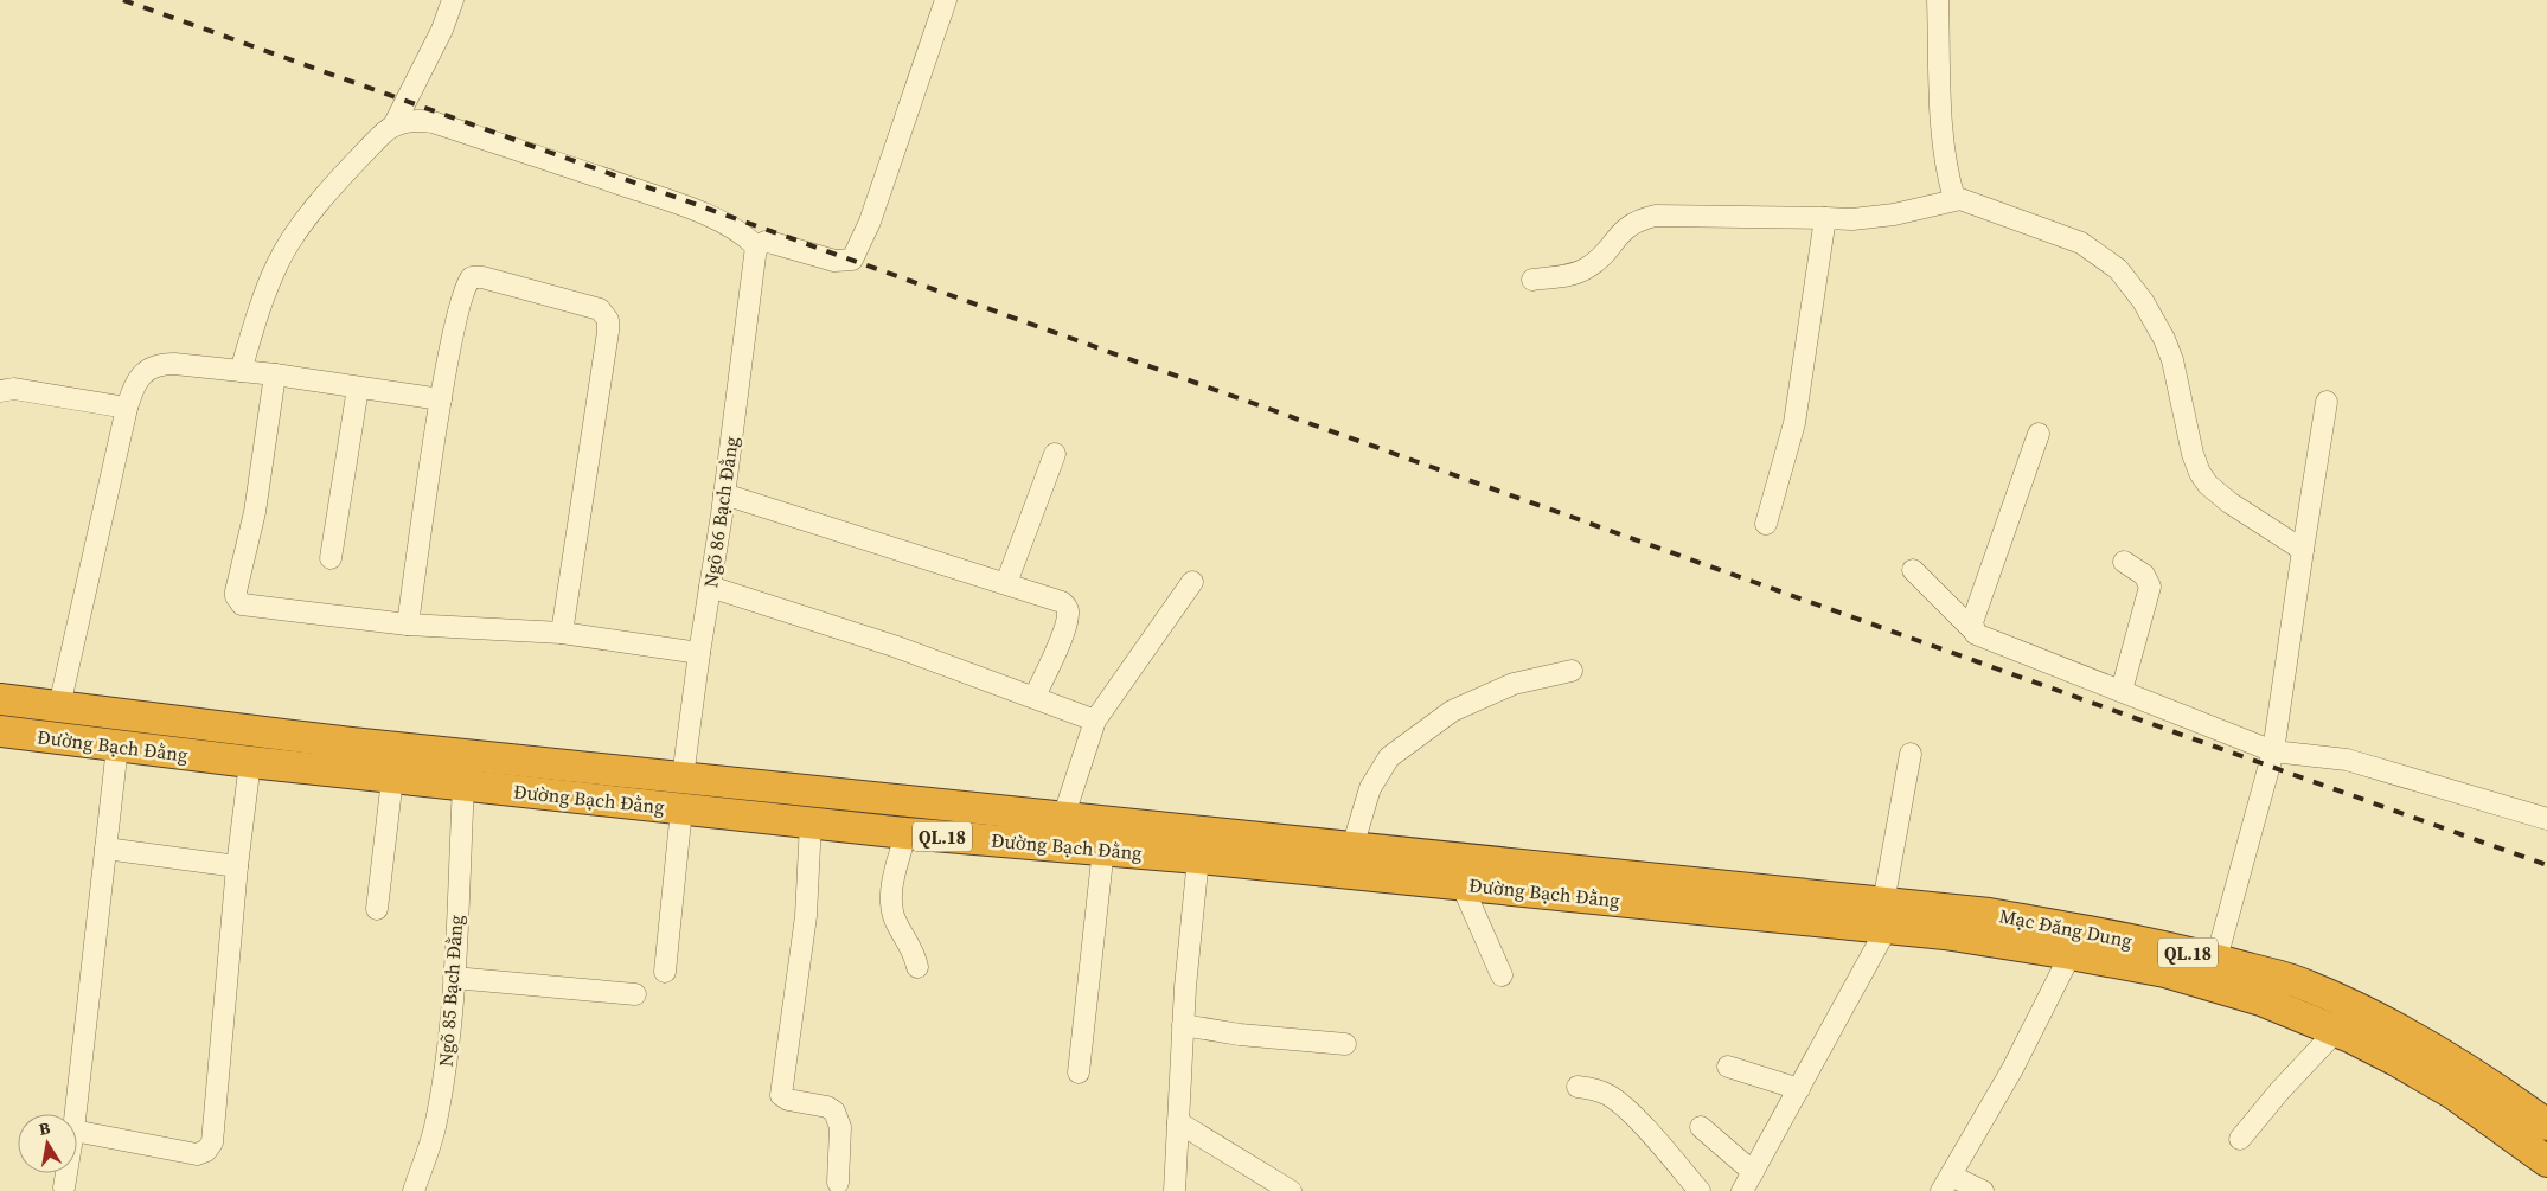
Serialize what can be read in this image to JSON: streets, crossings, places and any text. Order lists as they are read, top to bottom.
{
  "streets": {
    "highway": ["Đường Bạch Đằng", "QL.18", "Mạc Đăng Dung"],
    "street": ["Ngõ 86 Bạch Đằng", "Ngõ 85 Bạch Đằng"]
  },
  "crossings": [
    ["Ngõ 86 Bạch Đằng", "Đường Bạch Đằng"],
    ["Đường Bạch Đằng", "Mạc Đăng Dung"],
    ["Đường Bạch Đằng", "Ngõ 85 Bạch Đằng"],
    ["QL.18", "Mạc Đăng Dung"]
  ],
  "north": "top"
}
